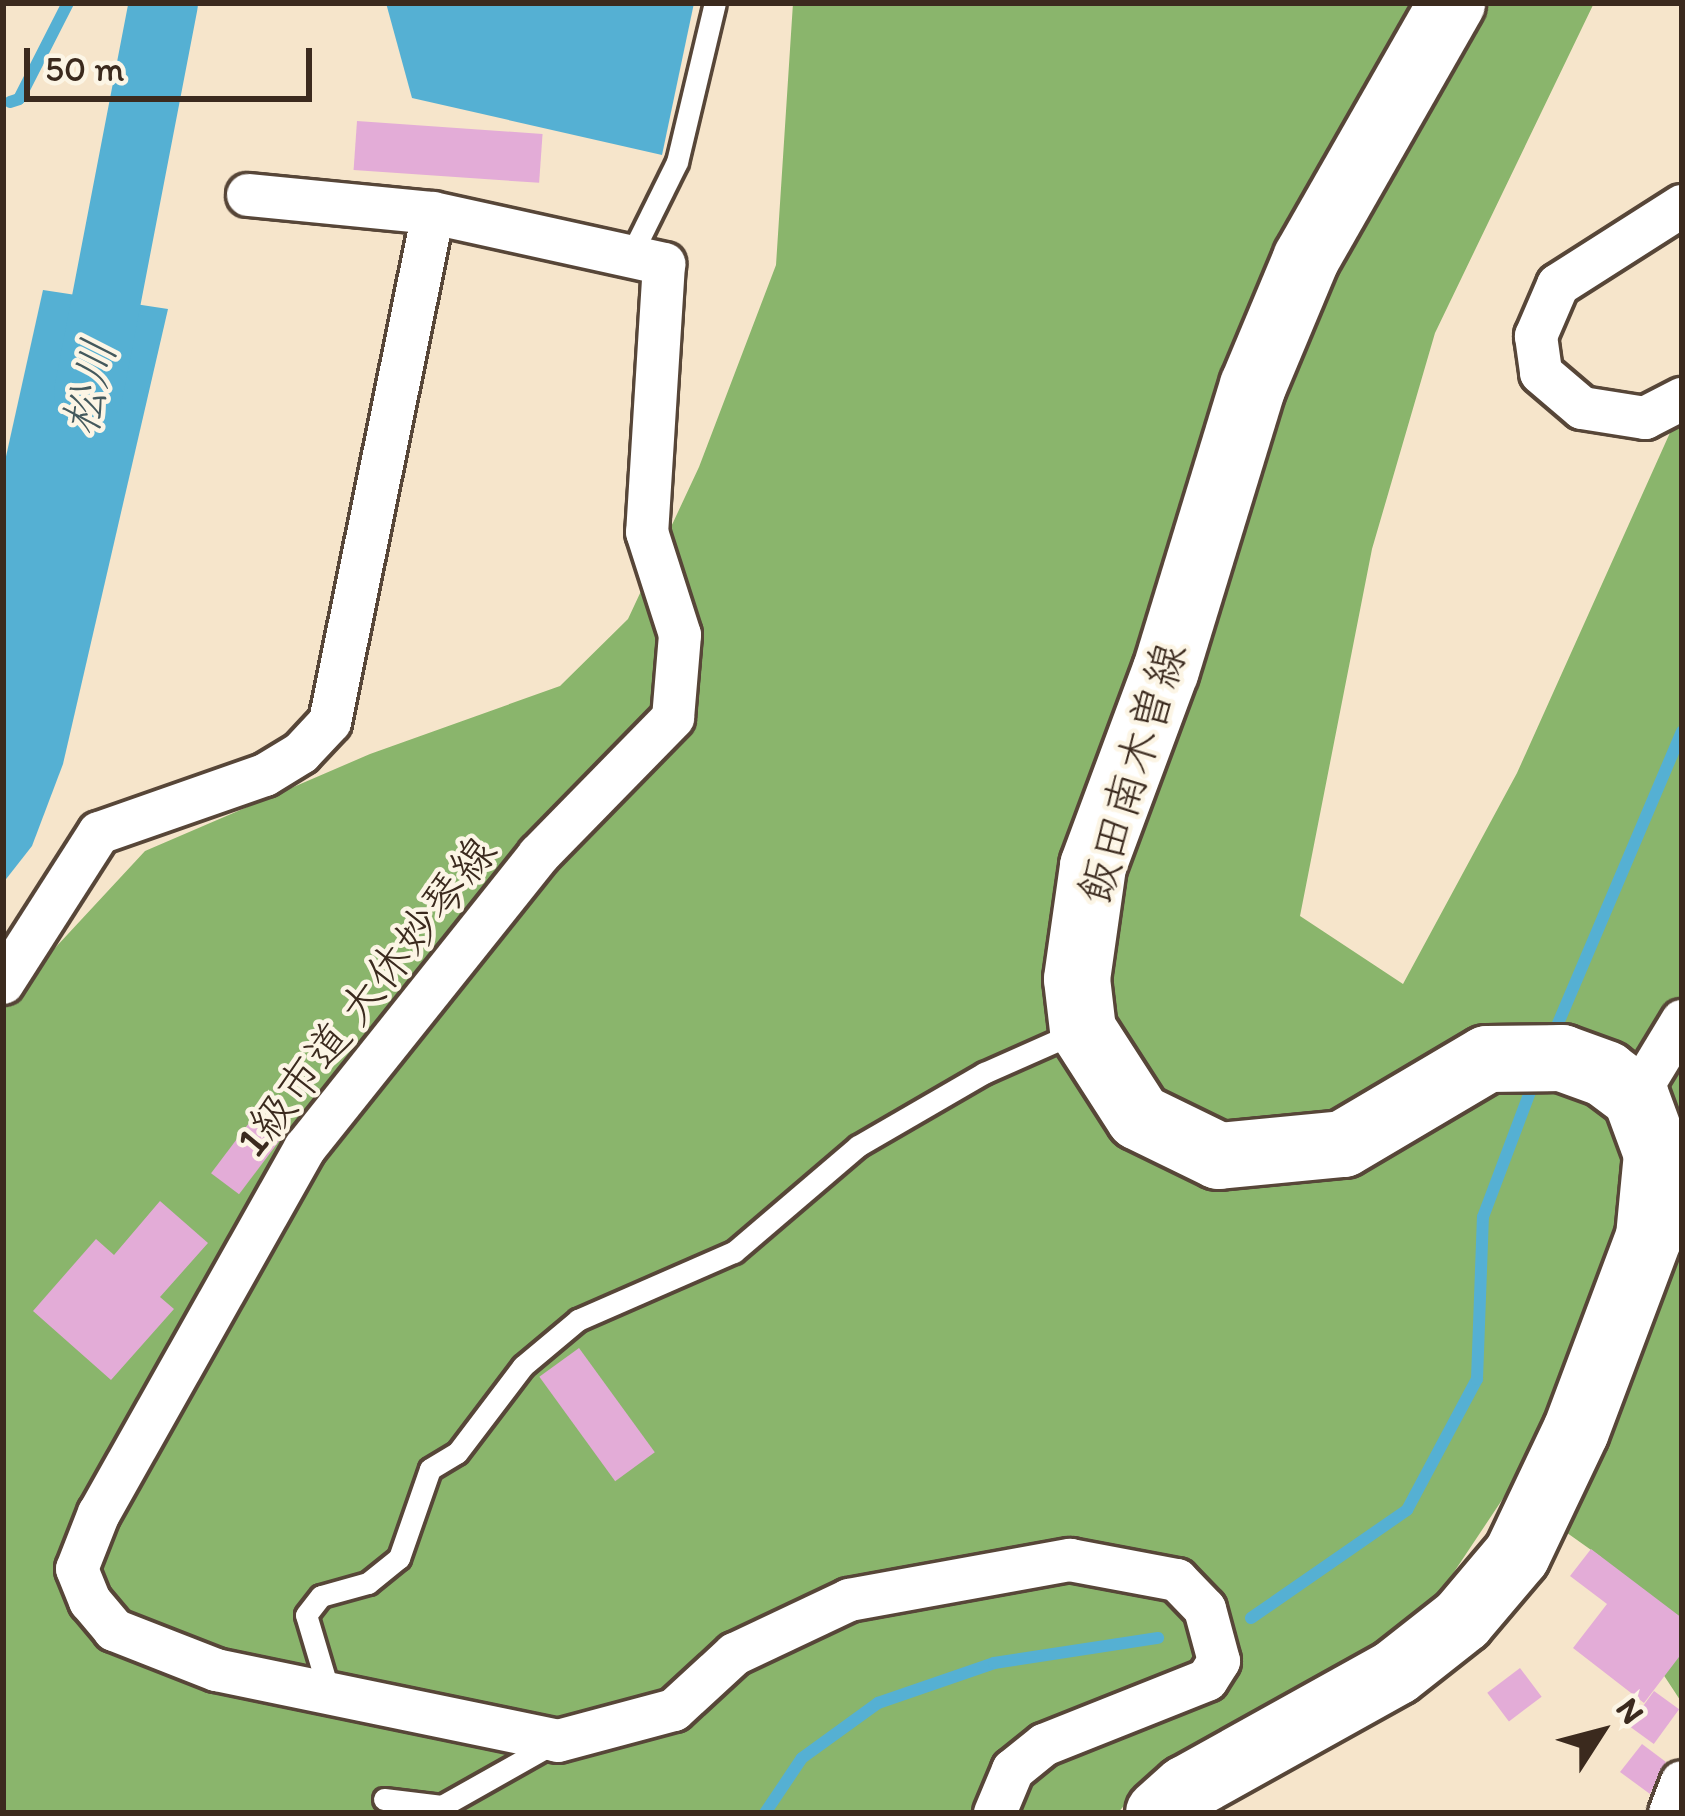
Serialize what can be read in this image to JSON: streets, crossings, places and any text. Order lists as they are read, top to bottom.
{
  "streets": {
    "main road": ["飯田南木曽線"],
    "street": ["1級市道 大休妙琴線"]
  },
  "water": ["松川"],
  "scale_bar": "50 m",
  "north": "top right"
}
